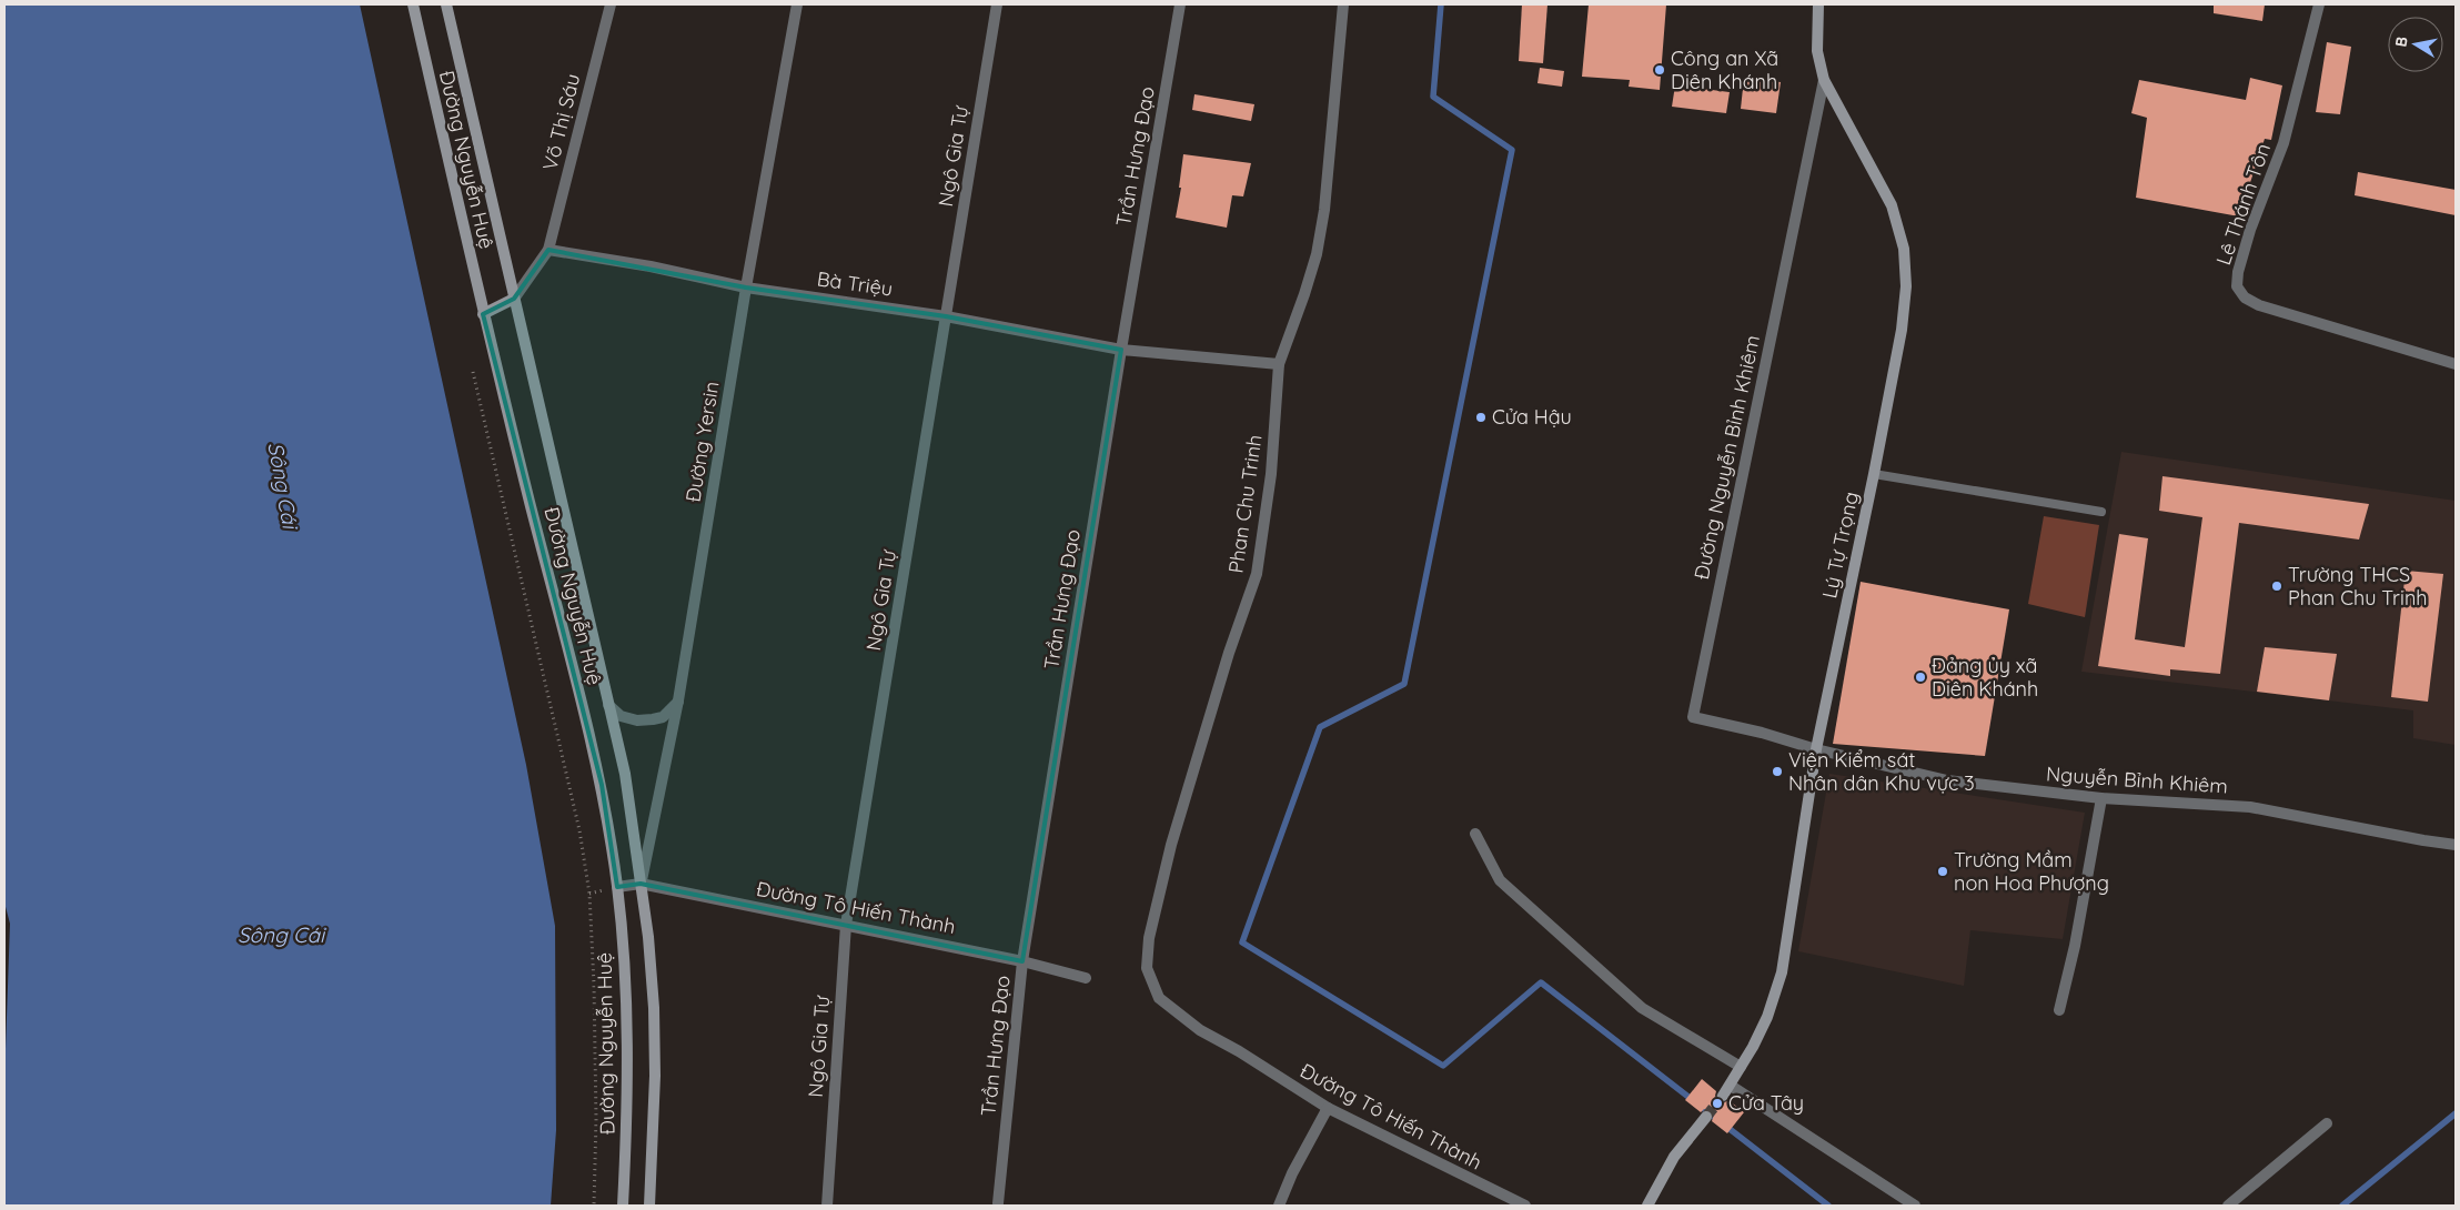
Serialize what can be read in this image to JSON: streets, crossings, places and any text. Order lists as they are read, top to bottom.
{
  "streets": {
    "main road": ["Đường Nguyễn Huệ", "Lý Tự Trọng"],
    "street": [
      "Võ Thị Sáu",
      "Ngô Gia Tự",
      "Trần Hưng Đạo",
      "Lê Thánh Tôn",
      "Bà Triệu",
      "Đường Yersin",
      "Đường Nguyễn Bỉnh Khiêm",
      "Phan Chu Trinh",
      "Nguyễn Bỉnh Khiêm",
      "Đường Tô Hiến Thành"
    ]
  },
  "crossings": [
    ["Võ Thị Sáu", "Bà Triệu"],
    ["Ngô Gia Tự", "Bà Triệu"],
    ["Ngô Gia Tự", "Đường Tô Hiến Thành"],
    ["Trần Hưng Đạo", "Bà Triệu"],
    ["Trần Hưng Đạo", "Đường Tô Hiến Thành"],
    ["Đường Nguyễn Huệ", "Đường Yersin"],
    ["Đường Nguyễn Huệ", "Đường Tô Hiến Thành"],
    ["Bà Triệu", "Đường Yersin"],
    ["Bà Triệu", "Phan Chu Trinh"],
    ["Đường Yersin", "Đường Tô Hiến Thành"],
    ["Đường Nguyễn Bỉnh Khiêm", "Lý Tự Trọng"],
    ["Đường Nguyễn Bỉnh Khiêm", "Nguyễn Bỉnh Khiêm"],
    ["Phan Chu Trinh", "Đường Tô Hiến Thành"],
    ["Lý Tự Trọng", "Nguyễn Bỉnh Khiêm"]
  ],
  "water": ["Sông Cái"],
  "places": [
    "Công an Xã Diên Khánh",
    "Cửa Hậu",
    "Trường THCS Phan Chu Trinh",
    "Đảng ủy xã Diên Khánh",
    "Viện Kiểm sát Nhân dân Khu vực 3",
    "Trường Mầm non Hoa Phượng",
    "Cửa Tây"
  ],
  "north": "left"
}
